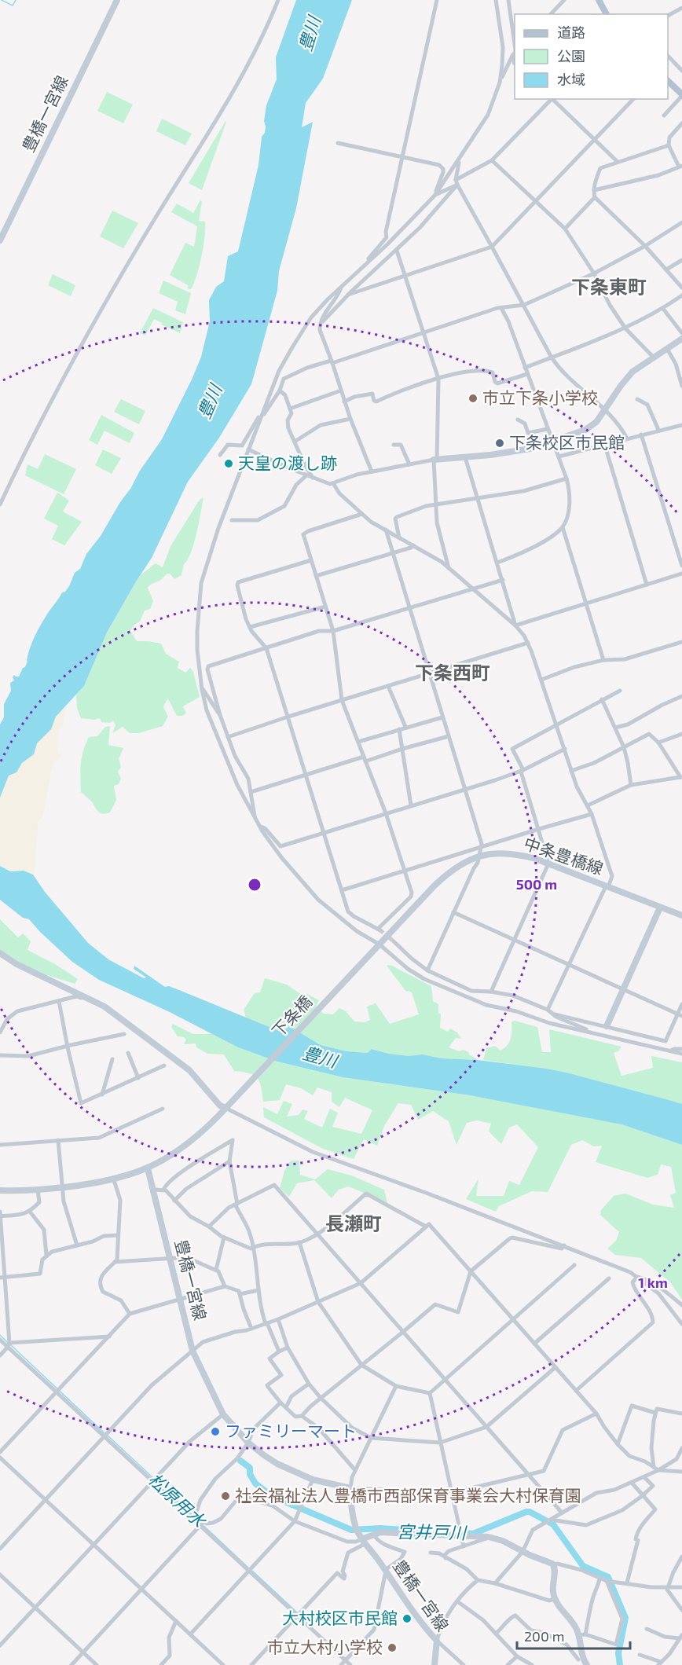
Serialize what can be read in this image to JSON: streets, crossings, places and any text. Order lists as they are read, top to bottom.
{
  "streets": {
    "main road": ["豊橋一宮線", "中条豊橋線", "下条橋"]
  },
  "crossings": [
    ["中条豊橋線", "下条橋"]
  ],
  "districts": ["下条東町", "下条西町", "長瀬町"],
  "water": ["豊川", "松原用水", "宮井戸川"],
  "places": [
    "市立下条小学校",
    "下条校区市民館",
    "天皇の渡し跡",
    "ファミリーマート",
    "社会福祉法人豊橋市西部保育事業会大村保育園",
    "大村校区市民館",
    "市立大村小学校"
  ],
  "legend": ["道路", "公園", "水域"],
  "scale_bar": "200 m",
  "rings": ["500 m", "1 km"]
}
